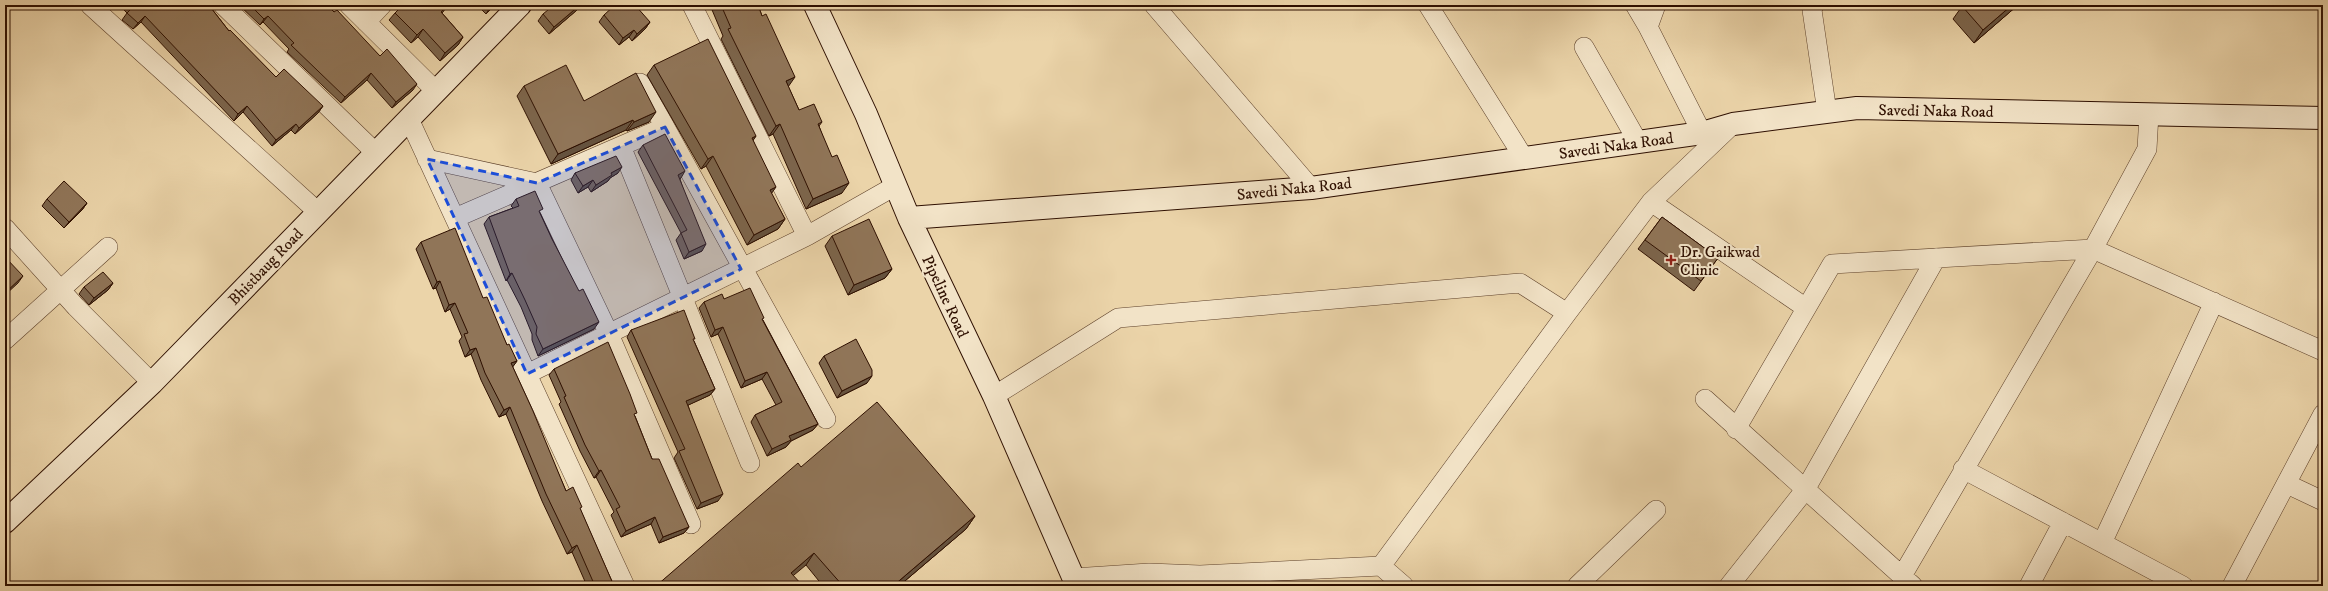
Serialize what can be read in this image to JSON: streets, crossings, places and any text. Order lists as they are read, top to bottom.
{
  "streets": {
    "street": ["Savedi Naka Road", "Bhistbaug Road", "Pipeline Road"]
  },
  "crossings": [
    ["Savedi Naka Road", "Pipeline Road"]
  ],
  "places": {
    "health": ["Dr. Gaikwad Clinic"]
  }
}
